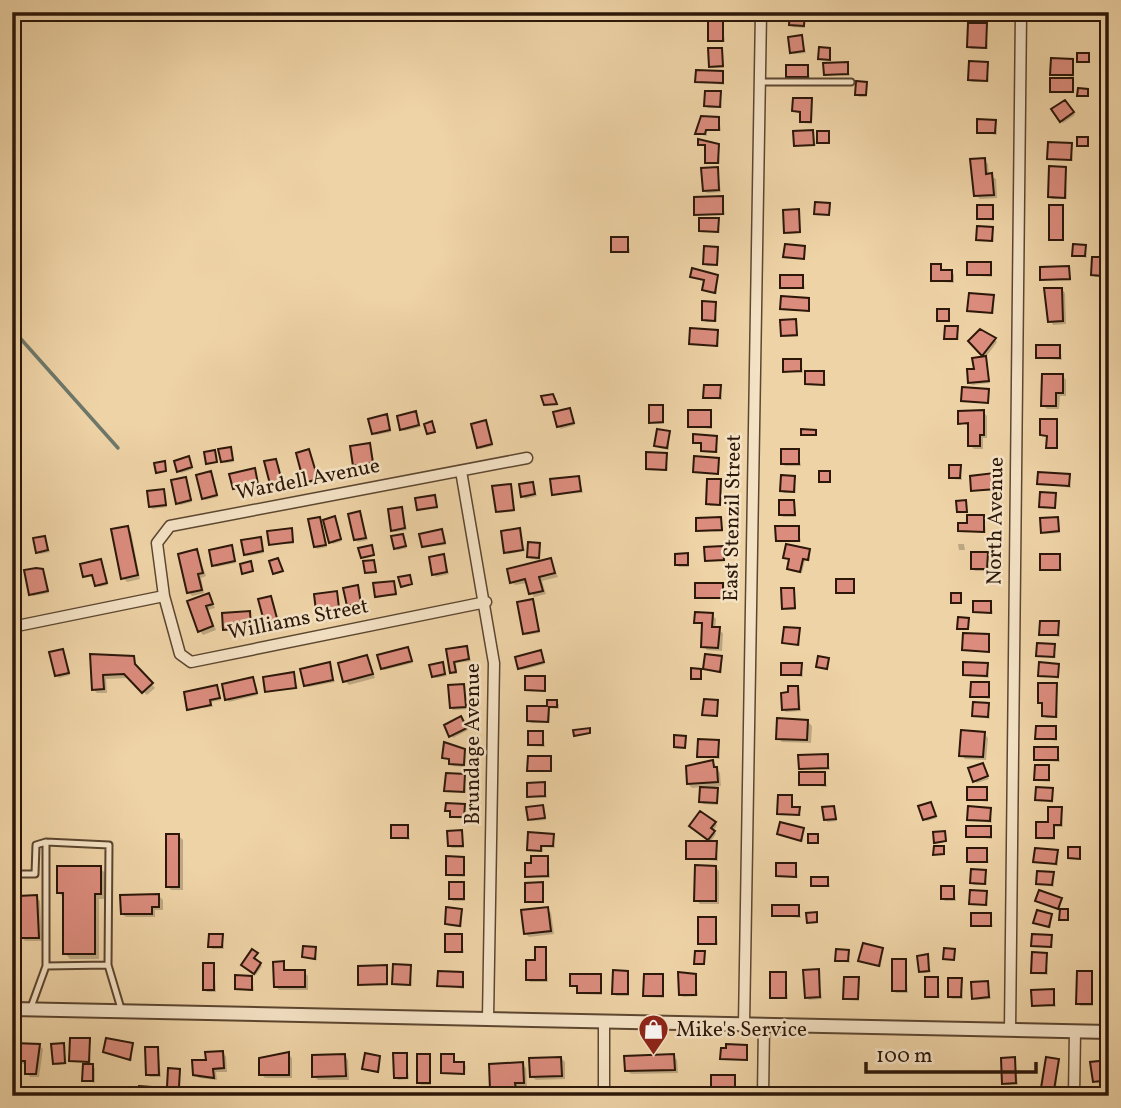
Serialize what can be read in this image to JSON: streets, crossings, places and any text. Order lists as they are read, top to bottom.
{
  "streets": {
    "street": [
      "Wardell Avenue",
      "East Stenzil Street",
      "North Avenue",
      "Williams Street",
      "Brundage Avenue"
    ]
  },
  "crossings": [
    ["Wardell Avenue", "Williams Street"],
    ["Wardell Avenue", "Brundage Avenue"],
    ["Williams Street", "Brundage Avenue"]
  ],
  "places": {
    "shop": ["Mike's Service"]
  },
  "scale_bar": "100 m"
}
